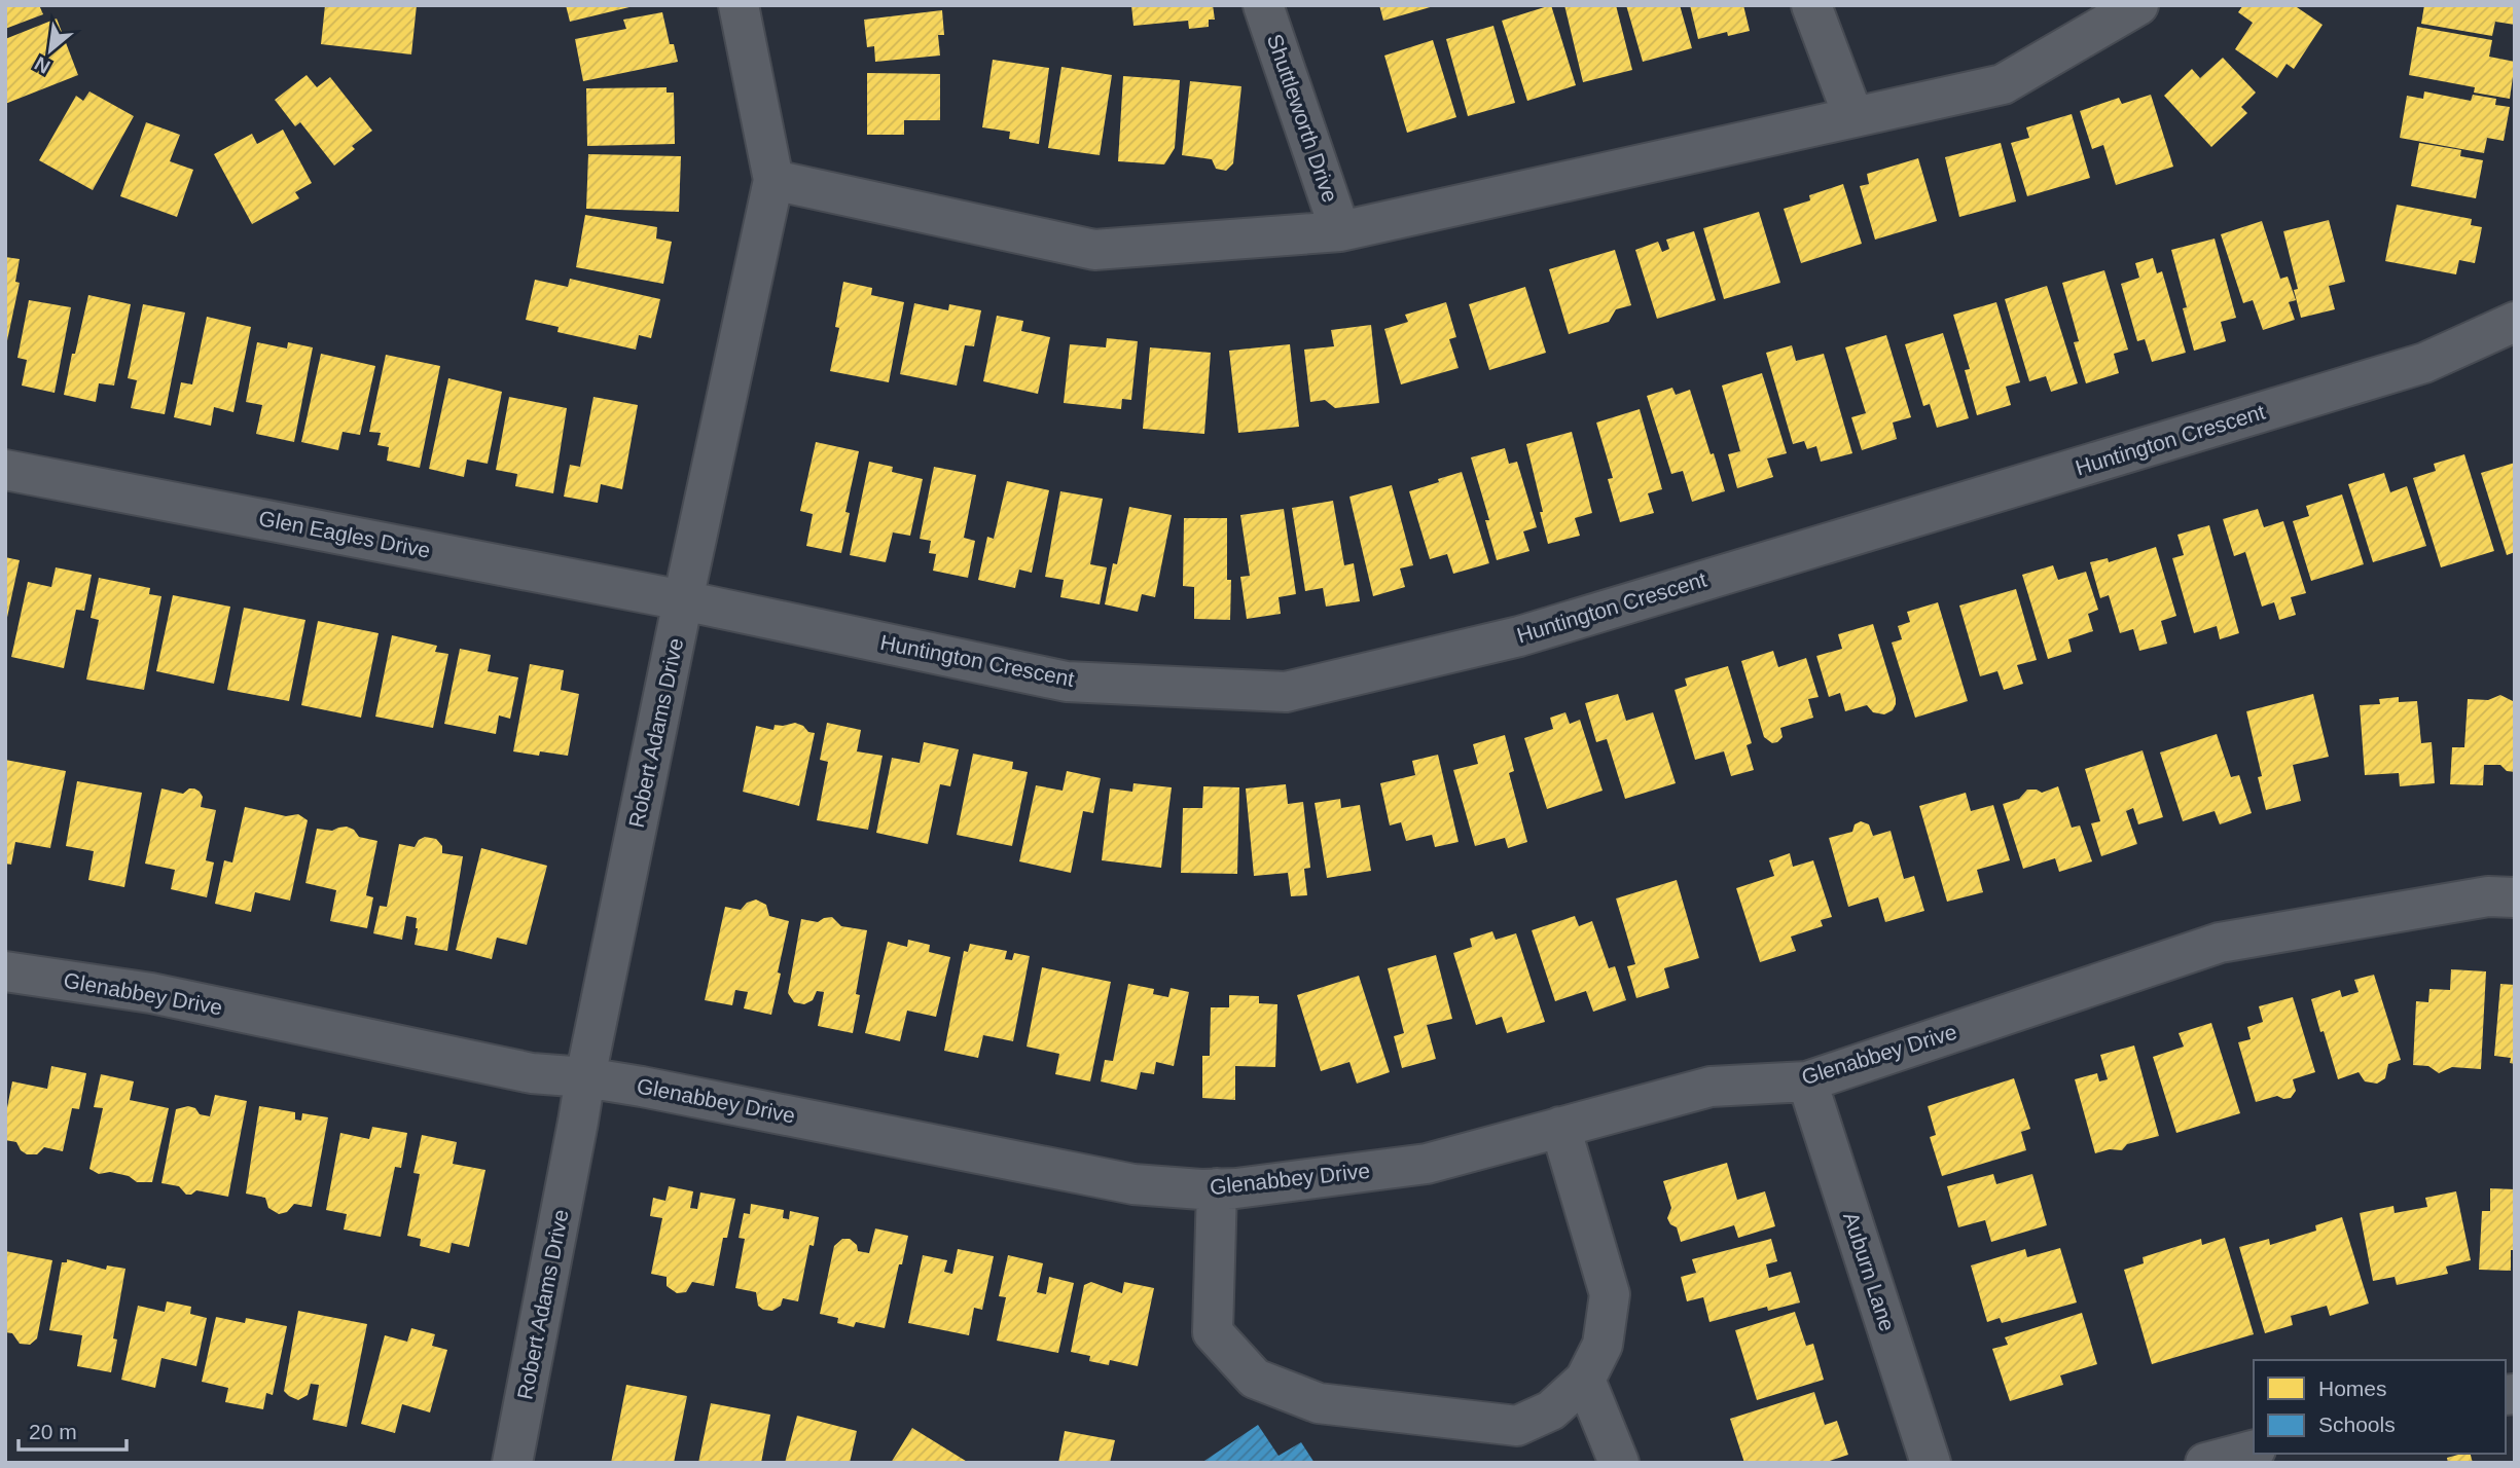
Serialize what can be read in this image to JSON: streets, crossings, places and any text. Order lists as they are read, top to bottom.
{
  "streets": {
    "street": [
      "Shuttleworth Drive",
      "Huntington Crescent",
      "Glen Eagles Drive",
      "Robert Adams Drive",
      "Glenabbey Drive",
      "Auburn Lane"
    ]
  },
  "crossings": [
    ["Huntington Crescent", "Glen Eagles Drive"],
    ["Huntington Crescent", "Robert Adams Drive"],
    ["Glen Eagles Drive", "Robert Adams Drive"],
    ["Robert Adams Drive", "Glenabbey Drive"],
    ["Glenabbey Drive", "Auburn Lane"]
  ],
  "legend": ["Homes", "Schools"],
  "scale_bar": "20 m",
  "north": "bottom left"
}
